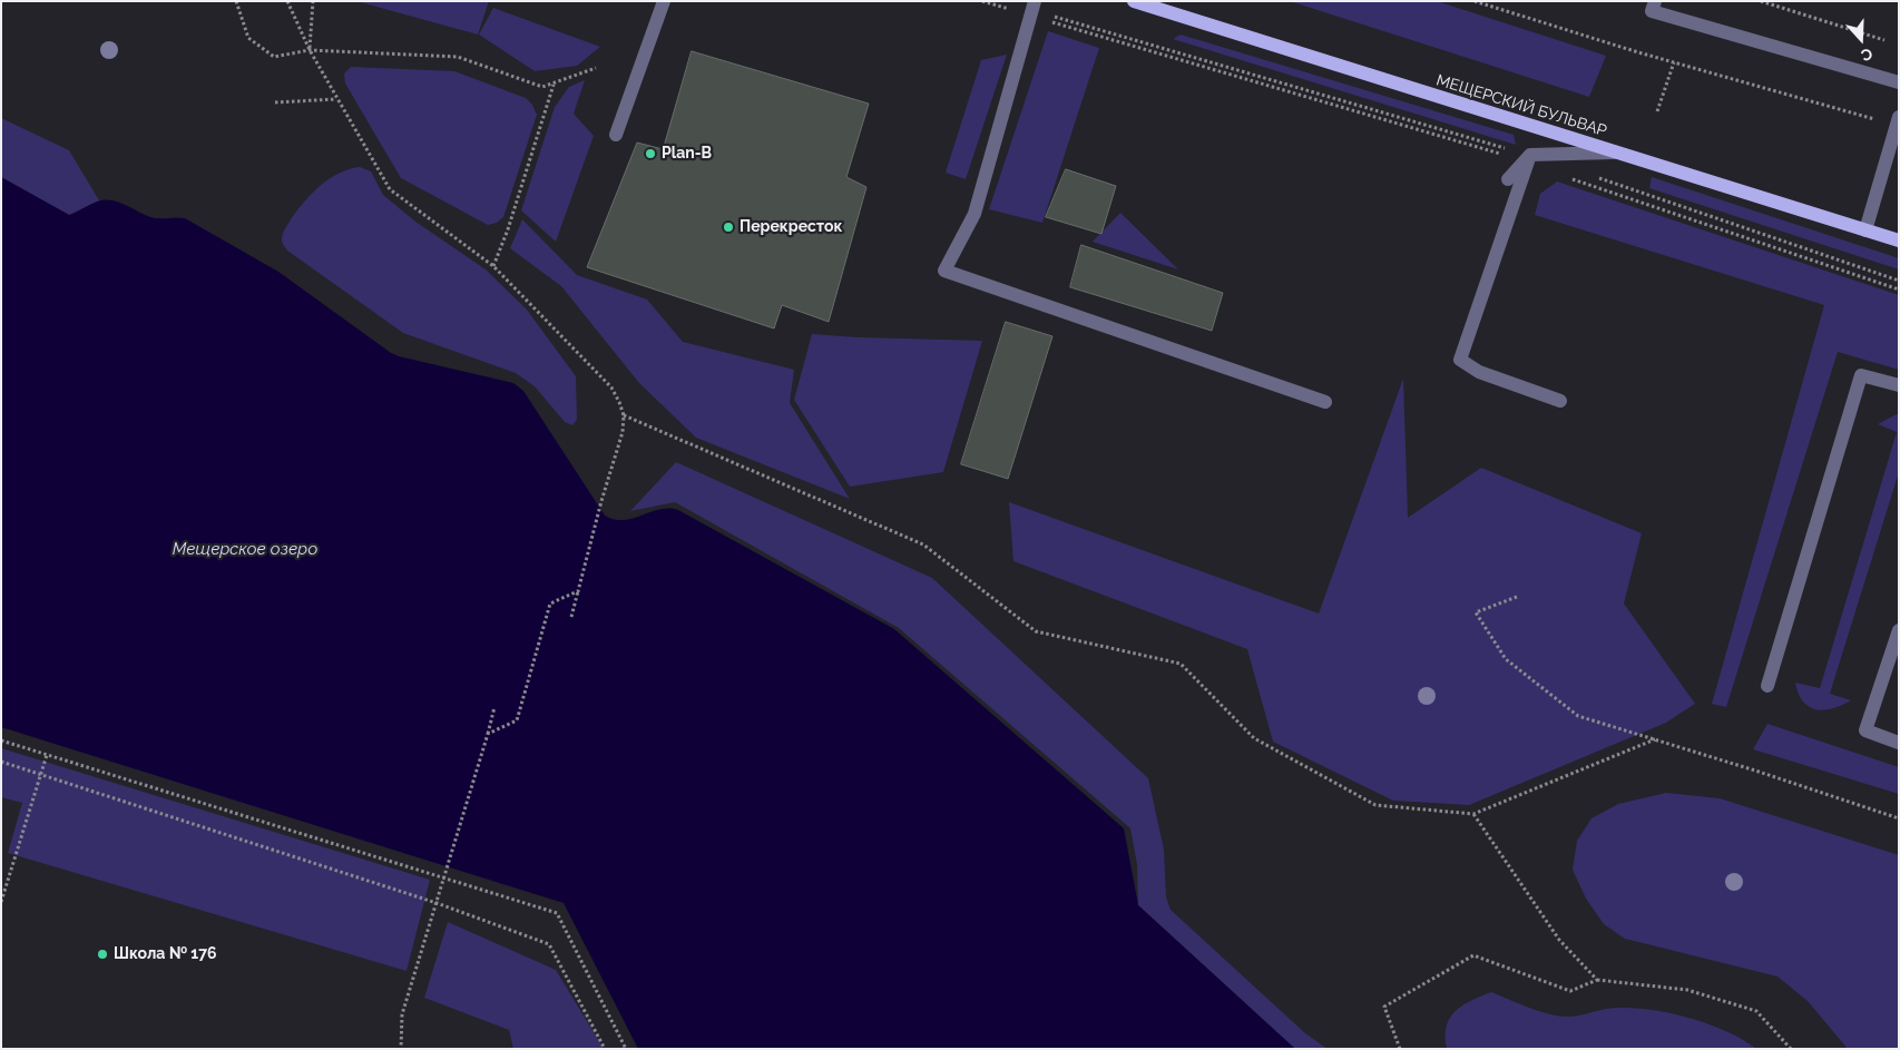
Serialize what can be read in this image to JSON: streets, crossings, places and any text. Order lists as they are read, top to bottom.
{
  "streets": {
    "main road": ["МЕЩЕРСКИЙ БУЛЬВАР"]
  },
  "water": ["Мещерское озеро"],
  "places": ["Plan-B", "Перекресток", "Школа № 176"],
  "north": "bottom"
}
